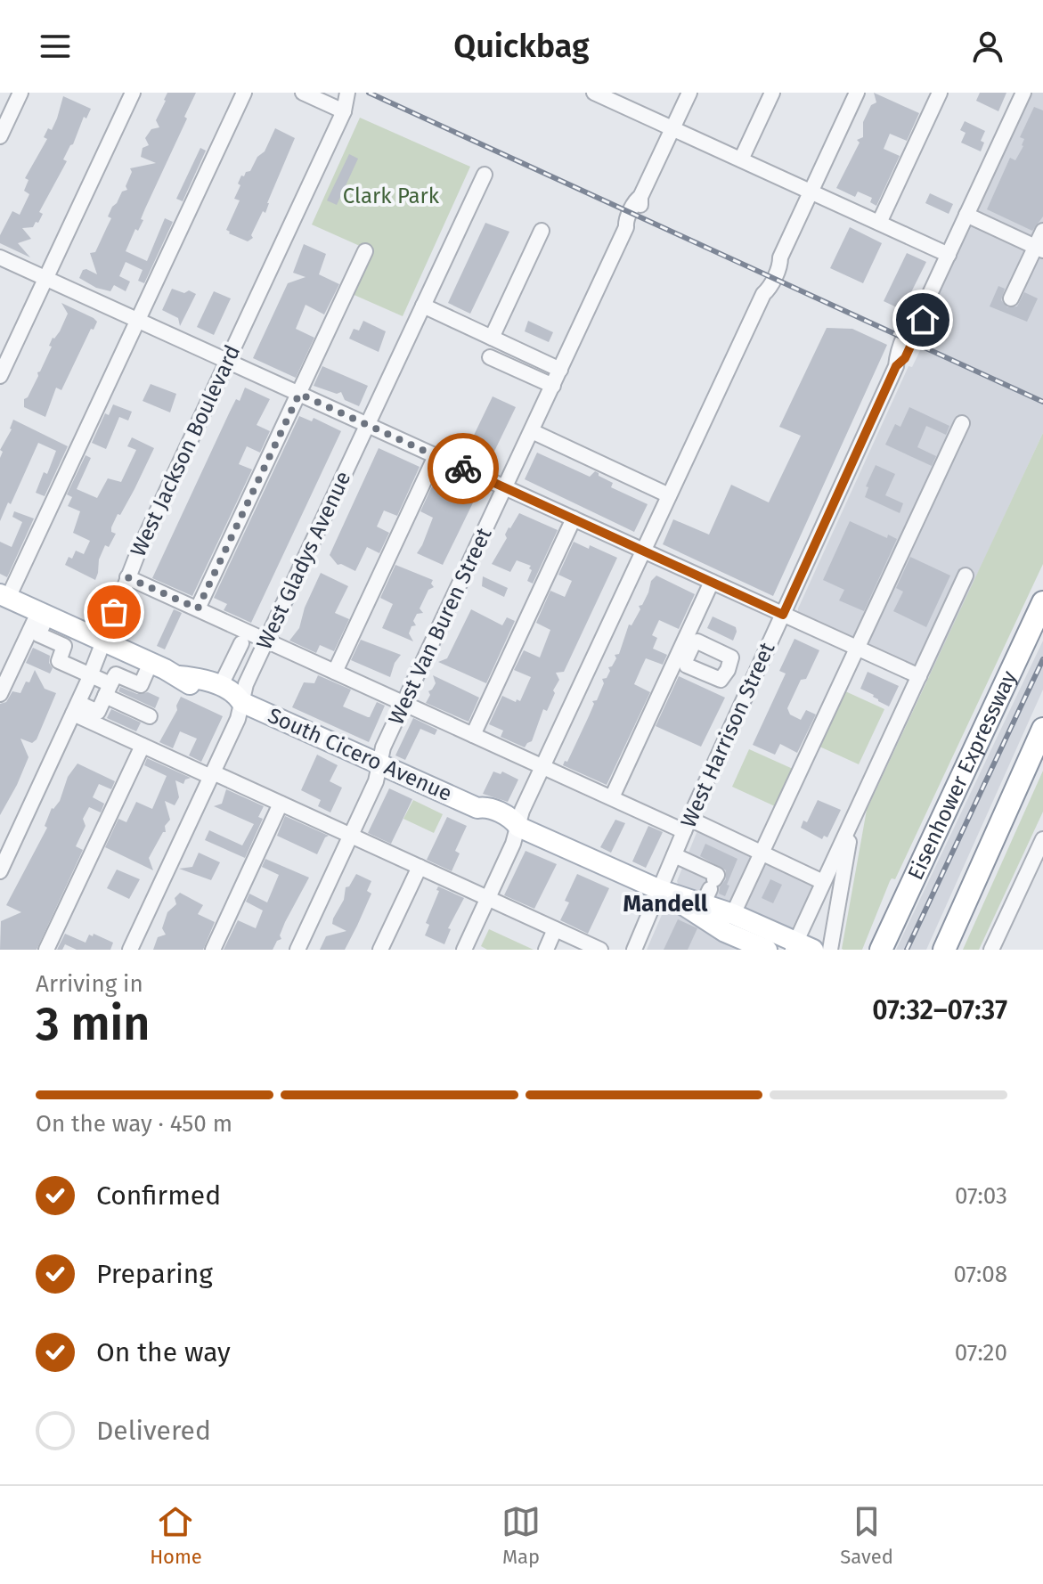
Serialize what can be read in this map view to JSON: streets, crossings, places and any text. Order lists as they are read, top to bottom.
{
  "streets": {
    "highway": ["Eisenhower Expressway"],
    "main road": ["South Cicero Avenue"],
    "street": [
      "West Jackson Boulevard",
      "West Gladys Avenue",
      "West Van Buren Street",
      "West Harrison Street"
    ]
  },
  "crossings": [
    ["West Jackson Boulevard", "South Cicero Avenue"],
    ["West Gladys Avenue", "South Cicero Avenue"],
    ["West Van Buren Street", "South Cicero Avenue"],
    ["West Harrison Street", "South Cicero Avenue"]
  ],
  "districts": ["Mandell"],
  "parks": ["Clark Park"],
  "page": {
    "header": "Quickbag",
    "heading": ["3 min", "Arriving in", "07:32–07:37"],
    "bar": "On the way · 450 m",
    "list": [
      ["Confirmed", "07:03"],
      ["Preparing", "07:08"],
      ["On the way", "07:20"],
      "Delivered"
    ],
    "tabs": ["Home", "Map", "Saved"]
  }
}
